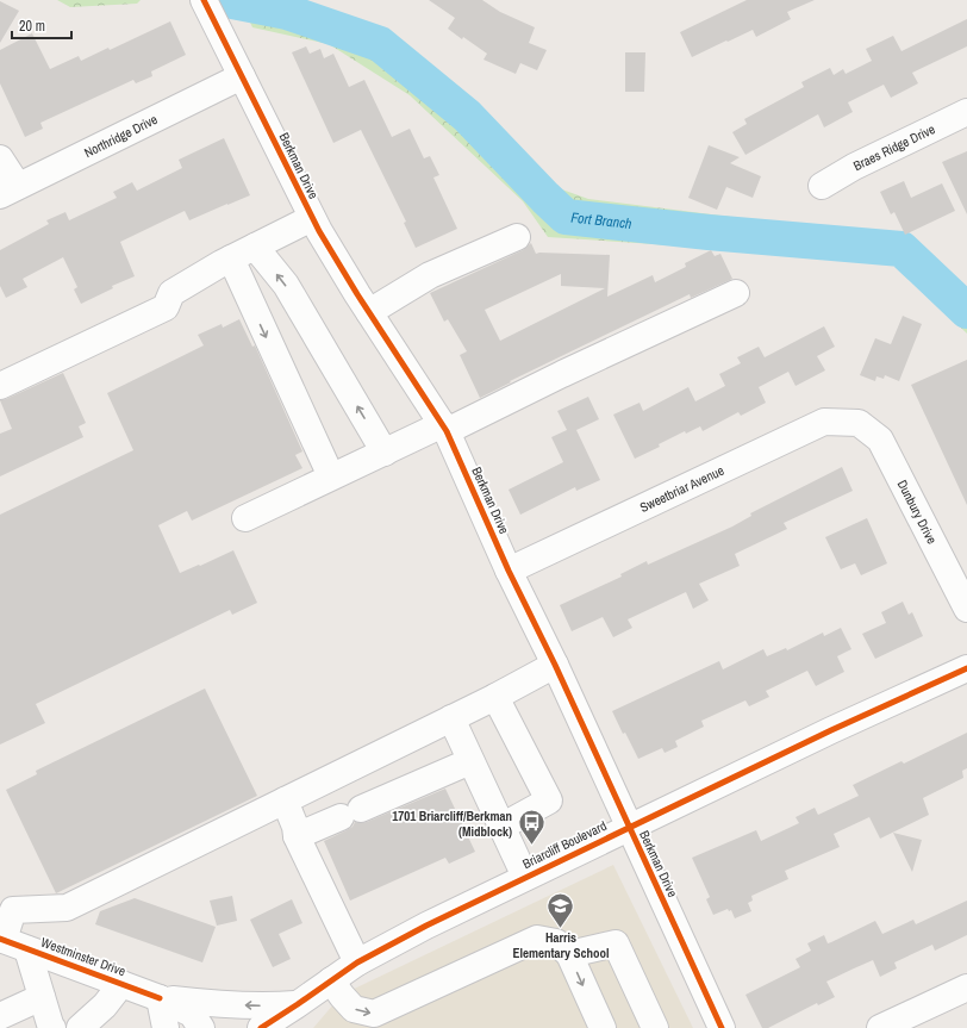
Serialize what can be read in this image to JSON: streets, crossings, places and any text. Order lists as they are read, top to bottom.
{
  "streets": {
    "street": [
      "Northridge Drive",
      "Braes Ridge Drive",
      "Berkman Drive",
      "Sweetbriar Avenue",
      "Dunbury Drive",
      "Briarcliff Boulevard",
      "Westminster Drive"
    ]
  },
  "crossings": [
    ["Northridge Drive", "Berkman Drive"],
    ["Berkman Drive", "Sweetbriar Avenue"],
    ["Berkman Drive", "Briarcliff Boulevard"],
    ["Sweetbriar Avenue", "Dunbury Drive"]
  ],
  "water": ["Fort Branch"],
  "places": {
    "bus stop": ["1701 Briarcliff/Berkman (Midblock)"],
    "school or university": ["Harris Elementary School"]
  },
  "scale_bar": "20 m"
}
